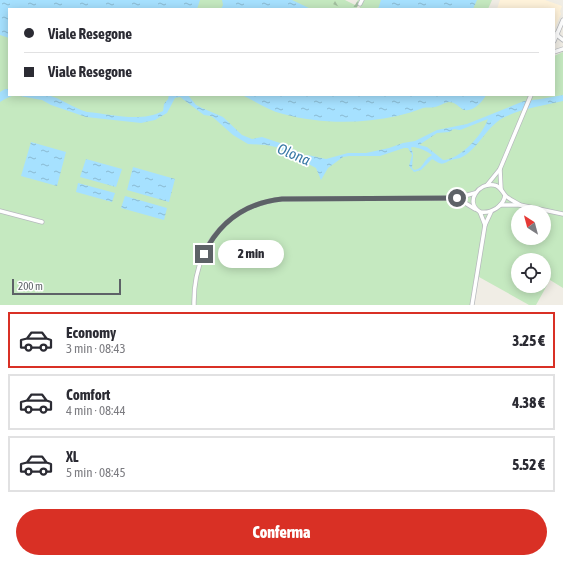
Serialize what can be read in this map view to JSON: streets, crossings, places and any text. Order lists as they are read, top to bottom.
{
  "water": ["Olona"],
  "scale_bar": "200 m",
  "north": "top left",
  "page": {
    "banner": ["Viale Resegone", "Viale Resegone"],
    "bubble": "2 min",
    "scale": "200 m",
    "list": [
      {
        "name": "Economy",
        "note": "3 min · 08:43",
        "value": "3.25 €"
      },
      {
        "name": "Comfort",
        "note": "4 min · 08:44",
        "value": "4.38 €"
      },
      {
        "name": "XL",
        "note": "5 min · 08:45",
        "value": "5.52 €"
      }
    ],
    "buttons": "Conferma"
  }
}
